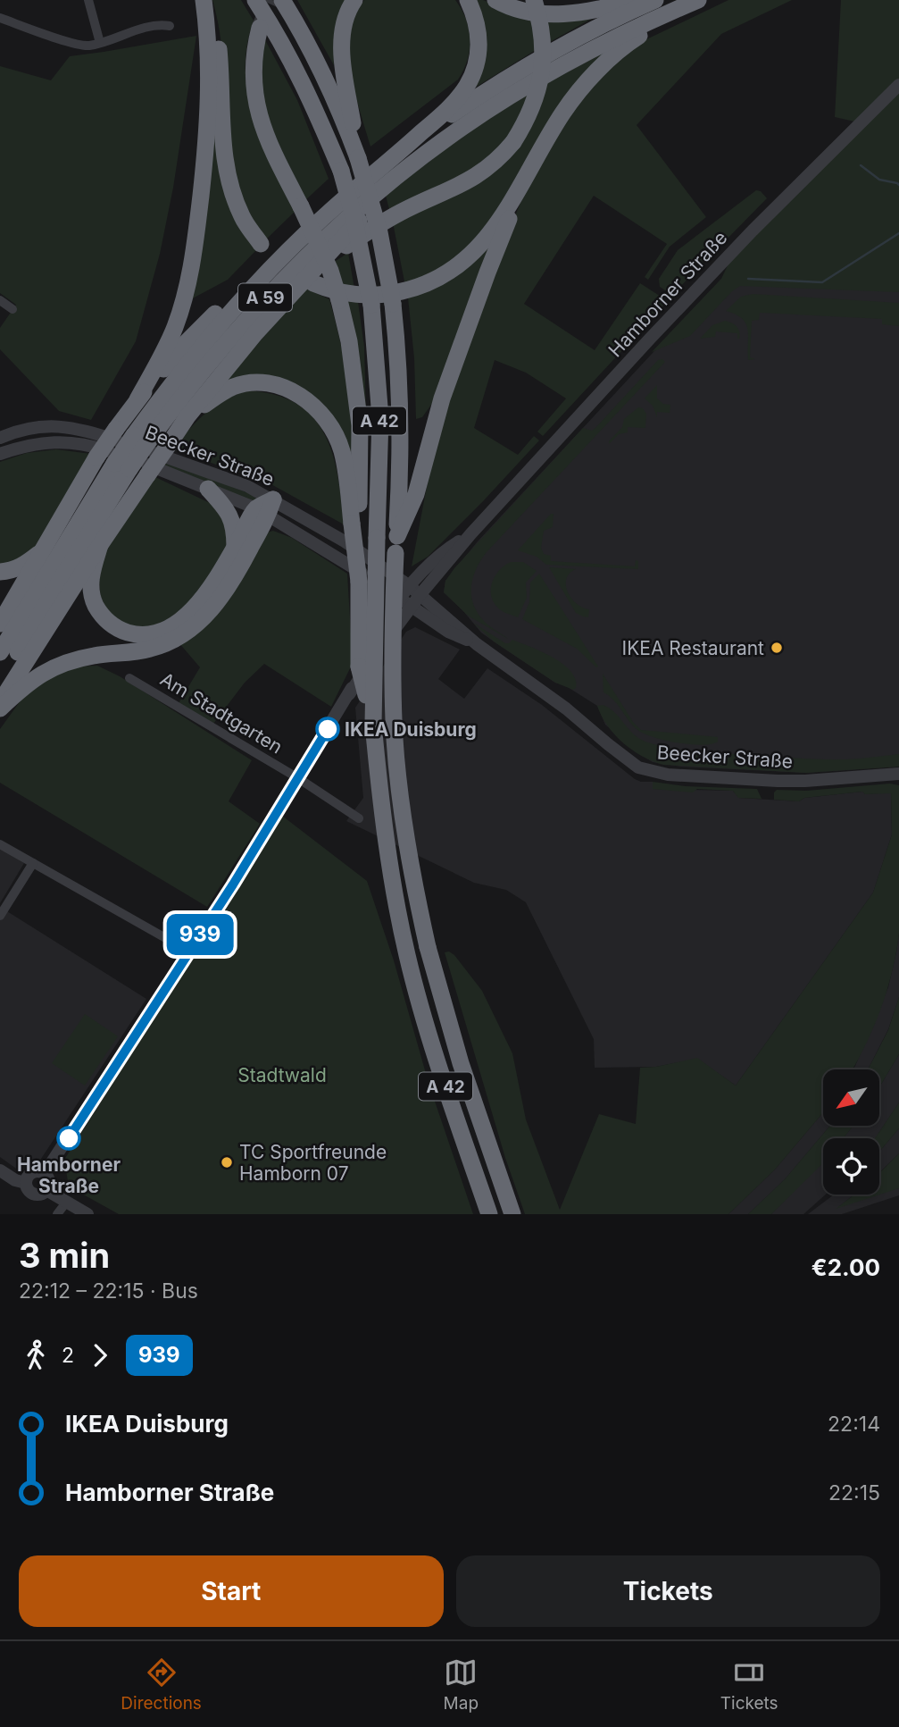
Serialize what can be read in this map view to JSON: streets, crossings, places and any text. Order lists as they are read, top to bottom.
{
  "streets": {
    "highway": ["A 59", "A 42"],
    "street": ["Hamborner Straße", "Beecker Straße", "Am Stadtgarten"]
  },
  "crossings": [
    ["Hamborner Straße", "Beecker Straße"],
    ["Hamborner Straße", "Am Stadtgarten"]
  ],
  "parks": ["Stadtwald"],
  "places": [
    "IKEA Restaurant",
    "IKEA Duisburg",
    "Hamborner Straße",
    "TC Sportfreunde Hamborn 07"
  ],
  "lines": ["bus line 939"],
  "north": "bottom left",
  "page": {
    "on_map": "939",
    "heading": ["3 min", "22:12 – 22:15 · Bus", "€2.00"],
    "legs": ["2", "939"],
    "list": [
      {
        "name": "IKEA Duisburg",
        "value": "22:14"
      },
      {
        "name": "Hamborner Straße",
        "value": "22:15"
      }
    ],
    "buttons": ["Start", "Tickets"],
    "tabs": ["Directions", "Map", "Tickets"]
  }
}
